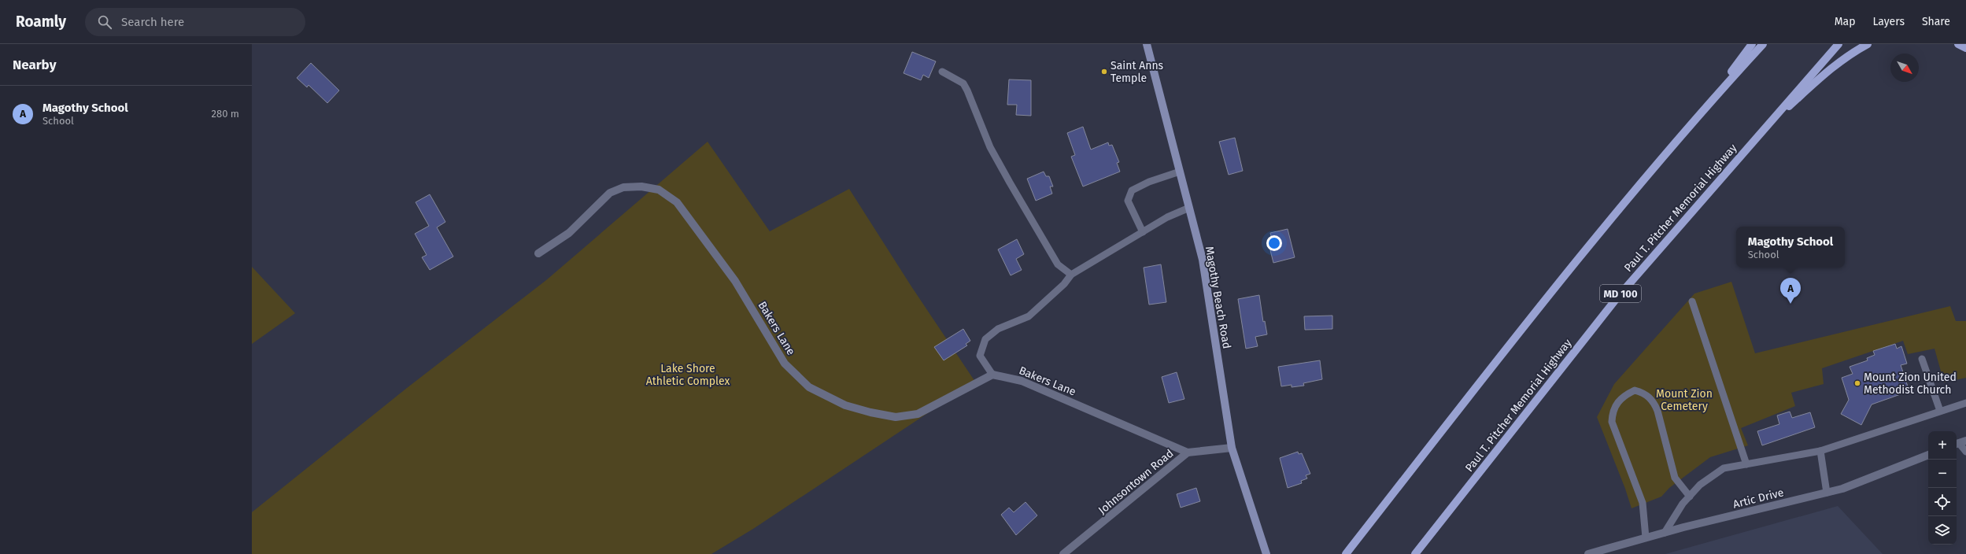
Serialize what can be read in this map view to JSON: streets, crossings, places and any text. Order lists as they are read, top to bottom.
{
  "streets": {
    "main road": ["Paul T. Pitcher Memorial Highway", "MD 100"],
    "street": [
      "Magothy Beach Road",
      "Bakers Lane",
      "Johnsontown Road",
      "Artic Drive"
    ]
  },
  "crossings": [
    ["Magothy Beach Road", "Johnsontown Road"],
    ["Bakers Lane", "Johnsontown Road"]
  ],
  "parks": ["Lake Shore Athletic Complex", "Mount Zion Cemetery"],
  "places": ["Saint Anns Temple", "Mount Zion United Methodist Church"],
  "north": "bottom right",
  "page": {
    "header": "Roamly",
    "search": "Search here",
    "nav": ["Map", "Layers", "Share"],
    "heading": "Nearby",
    "list": [
      {
        "mark": "A",
        "name": "Magothy School",
        "note": "School",
        "value": "280 m"
      }
    ],
    "popup": ["Magothy School", "School"],
    "pins": "A",
    "map_buttons": ["+", "−"]
  }
}
